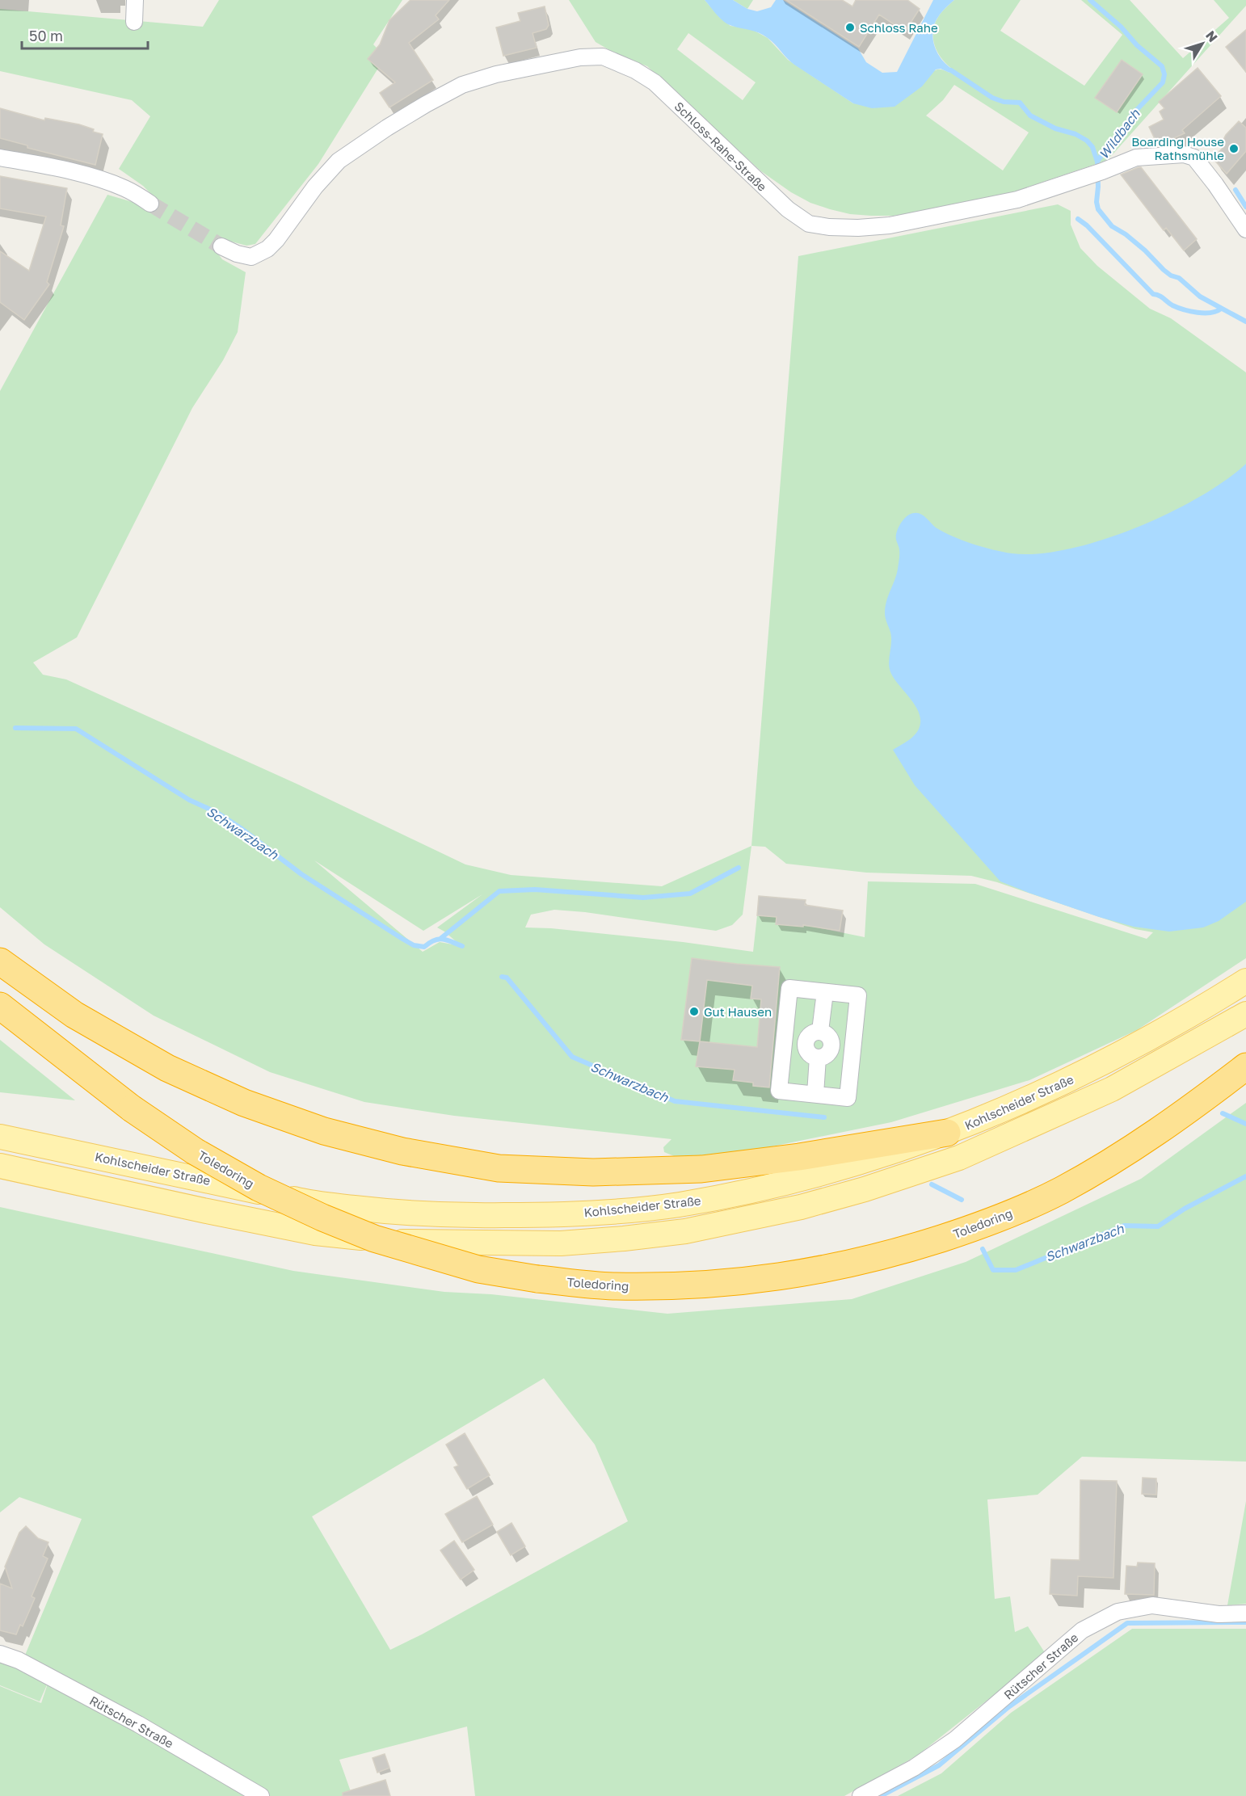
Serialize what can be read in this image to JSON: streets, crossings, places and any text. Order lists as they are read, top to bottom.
{
  "streets": {
    "highway": ["Toledoring"],
    "main road": ["Kohlscheider Straße"],
    "street": ["Schloss-Rahe-Straße", "Rütscher Straße"]
  },
  "water": ["Wildbach", "Schwarzbach"],
  "places": ["Schloss Rahe", "Boarding House Rathsmühle", "Gut Hausen"],
  "scale_bar": "50 m",
  "north": "top right"
}
